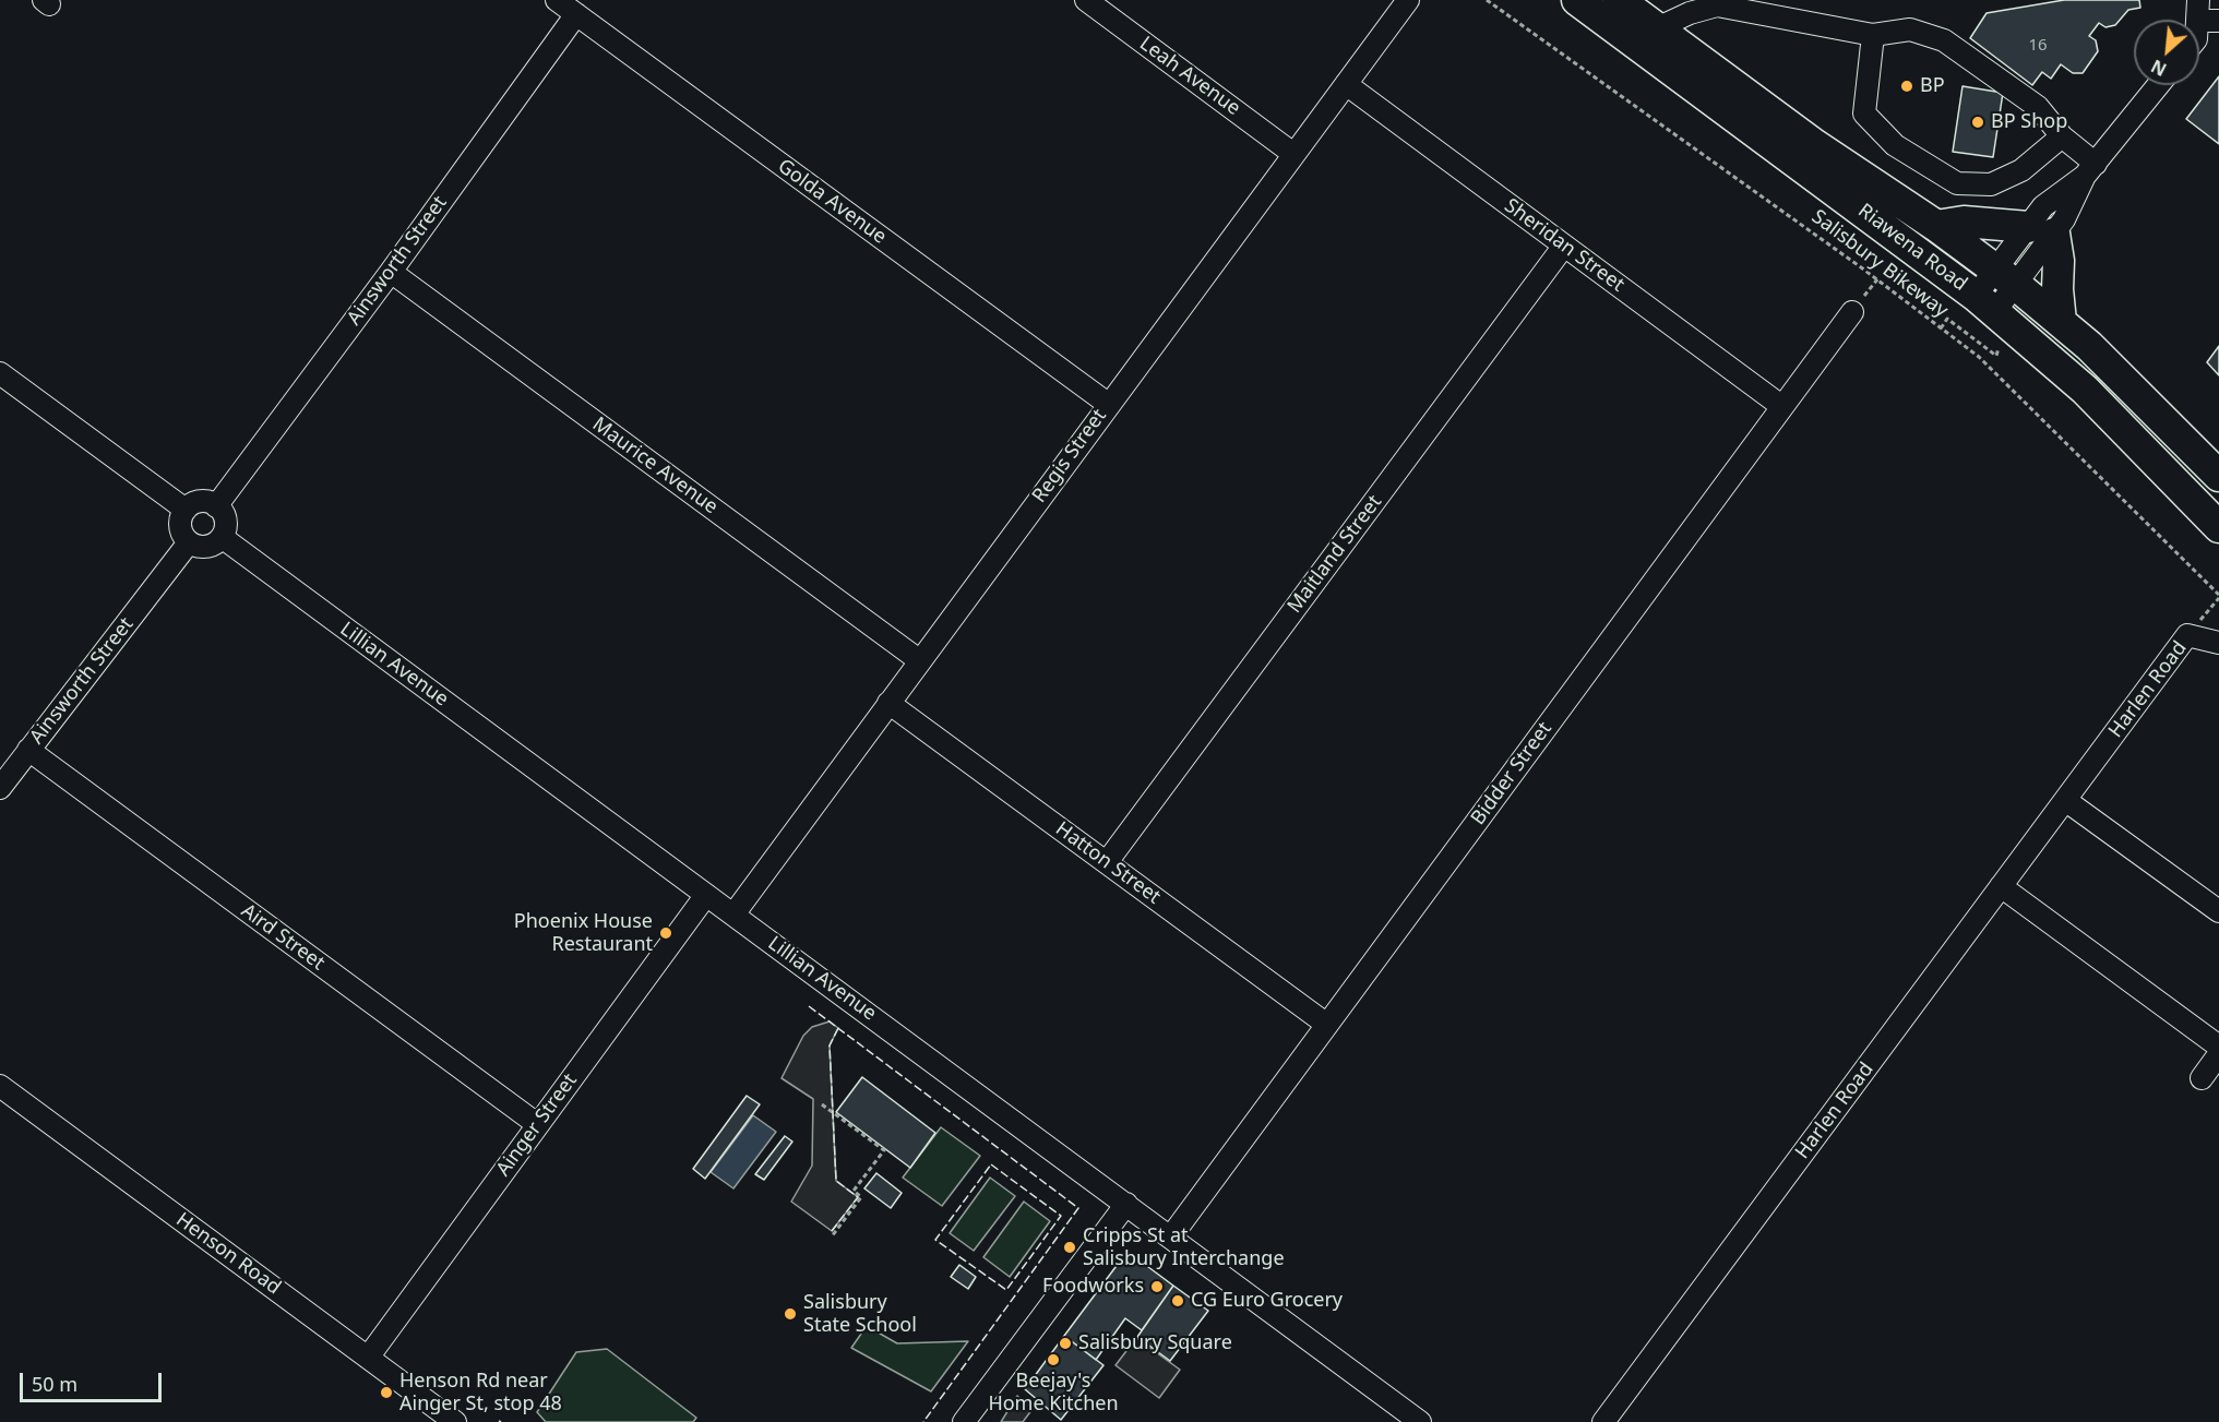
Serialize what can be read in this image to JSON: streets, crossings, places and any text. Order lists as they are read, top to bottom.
{
  "streets": {
    "highway": ["Riawena Road"],
    "street": [
      "Leah Avenue",
      "Golda Avenue",
      "Sheridan Street",
      "Ainsworth Street",
      "Regis Street",
      "Maurice Avenue",
      "Maitland Street",
      "Lillian Avenue",
      "Harlen Road",
      "Bidder Street",
      "Hatton Street",
      "Aird Street",
      "Ainger Street",
      "Henson Road"
    ],
    "path": ["Salisbury Bikeway"]
  },
  "crossings": [
    ["Leah Avenue", "Regis Street"],
    ["Golda Avenue", "Ainsworth Street"],
    ["Golda Avenue", "Regis Street"],
    ["Sheridan Street", "Regis Street"],
    ["Sheridan Street", "Maitland Street"],
    ["Sheridan Street", "Bidder Street"],
    ["Ainsworth Street", "Maurice Avenue"],
    ["Ainsworth Street", "Lillian Avenue"],
    ["Ainsworth Street", "Aird Street"],
    ["Regis Street", "Maurice Avenue"],
    ["Regis Street", "Lillian Avenue"],
    ["Regis Street", "Hatton Street"],
    ["Maitland Street", "Hatton Street"],
    ["Lillian Avenue", "Bidder Street"],
    ["Lillian Avenue", "Ainger Street"],
    ["Bidder Street", "Hatton Street"],
    ["Aird Street", "Ainger Street"],
    ["Ainger Street", "Henson Road"]
  ],
  "places": [
    "BP",
    "BP Shop",
    "Phoenix House Restaurant",
    "Cripps St at Salisbury Interchange",
    "Foodworks",
    "CG Euro Grocery",
    "Salisbury State School",
    "Salisbury Square",
    "Beejay's Home Kitchen",
    "Henson Rd near Ainger St, stop 48"
  ],
  "house_numbers": ["16"],
  "scale_bar": "50 m",
  "north": "bottom left"
}
